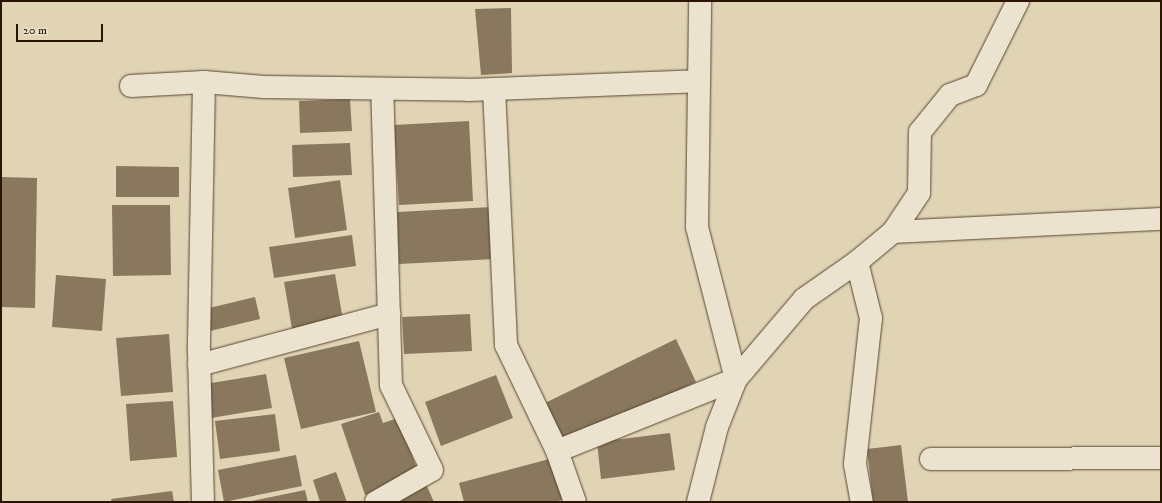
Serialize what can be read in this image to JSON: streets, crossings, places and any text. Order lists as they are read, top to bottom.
{
  "scale_bar": "20 m"
}
